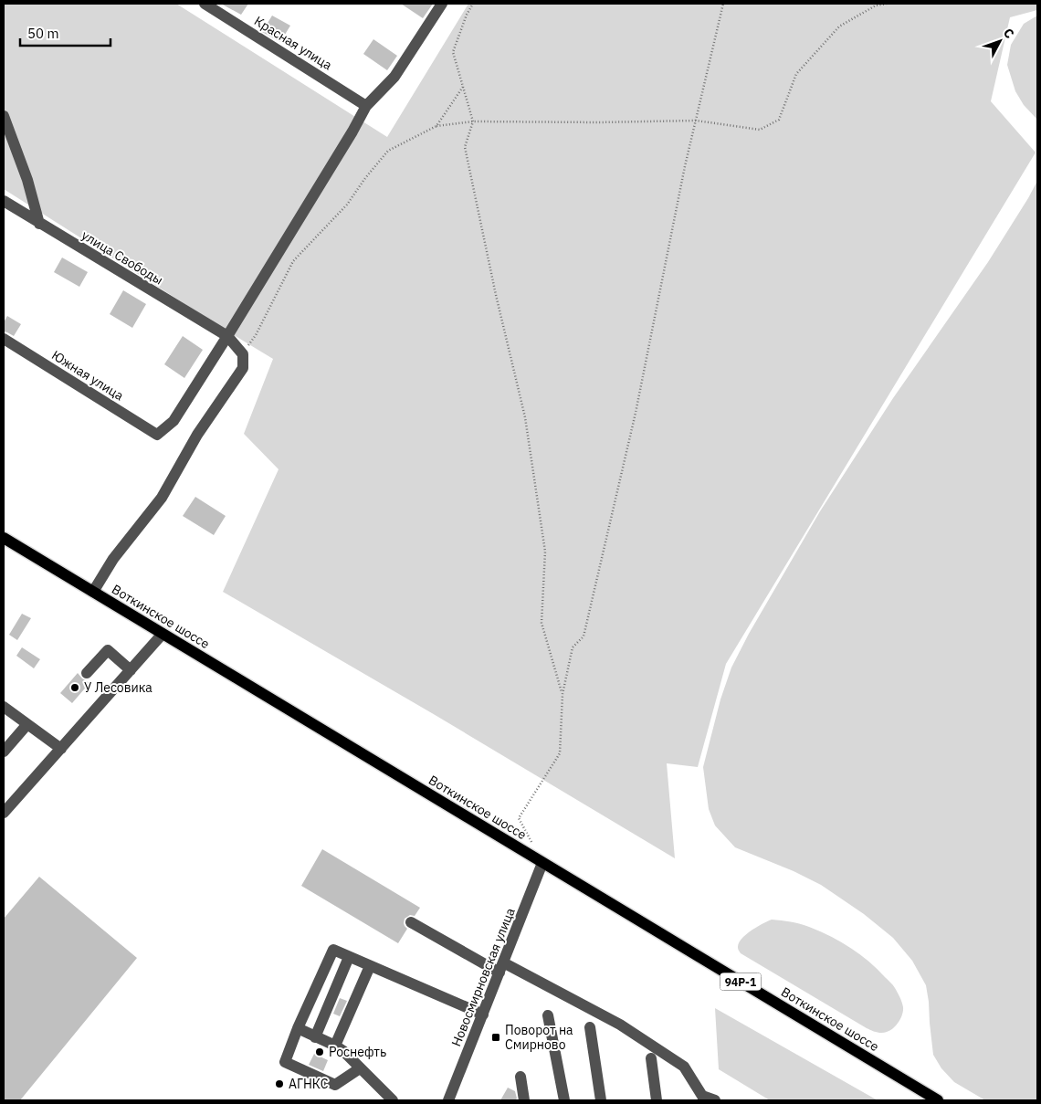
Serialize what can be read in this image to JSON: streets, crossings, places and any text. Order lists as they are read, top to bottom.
{
  "streets": {
    "main road": ["Воткинское шоссе", "94Р-1"],
    "street": [
      "Красная улица",
      "улица Свободы",
      "Южная улица",
      "Новосмирновская улица"
    ]
  },
  "crossings": [
    ["улица Свободы", "Южная улица"],
    ["Воткинское шоссе", "Новосмирновская улица"]
  ],
  "places": {
    "other": ["У Лесовика", "Роснефть", "АГНКС"],
    "transit": ["Поворот на Смирново"]
  },
  "scale_bar": "50 m",
  "north": "top right"
}
